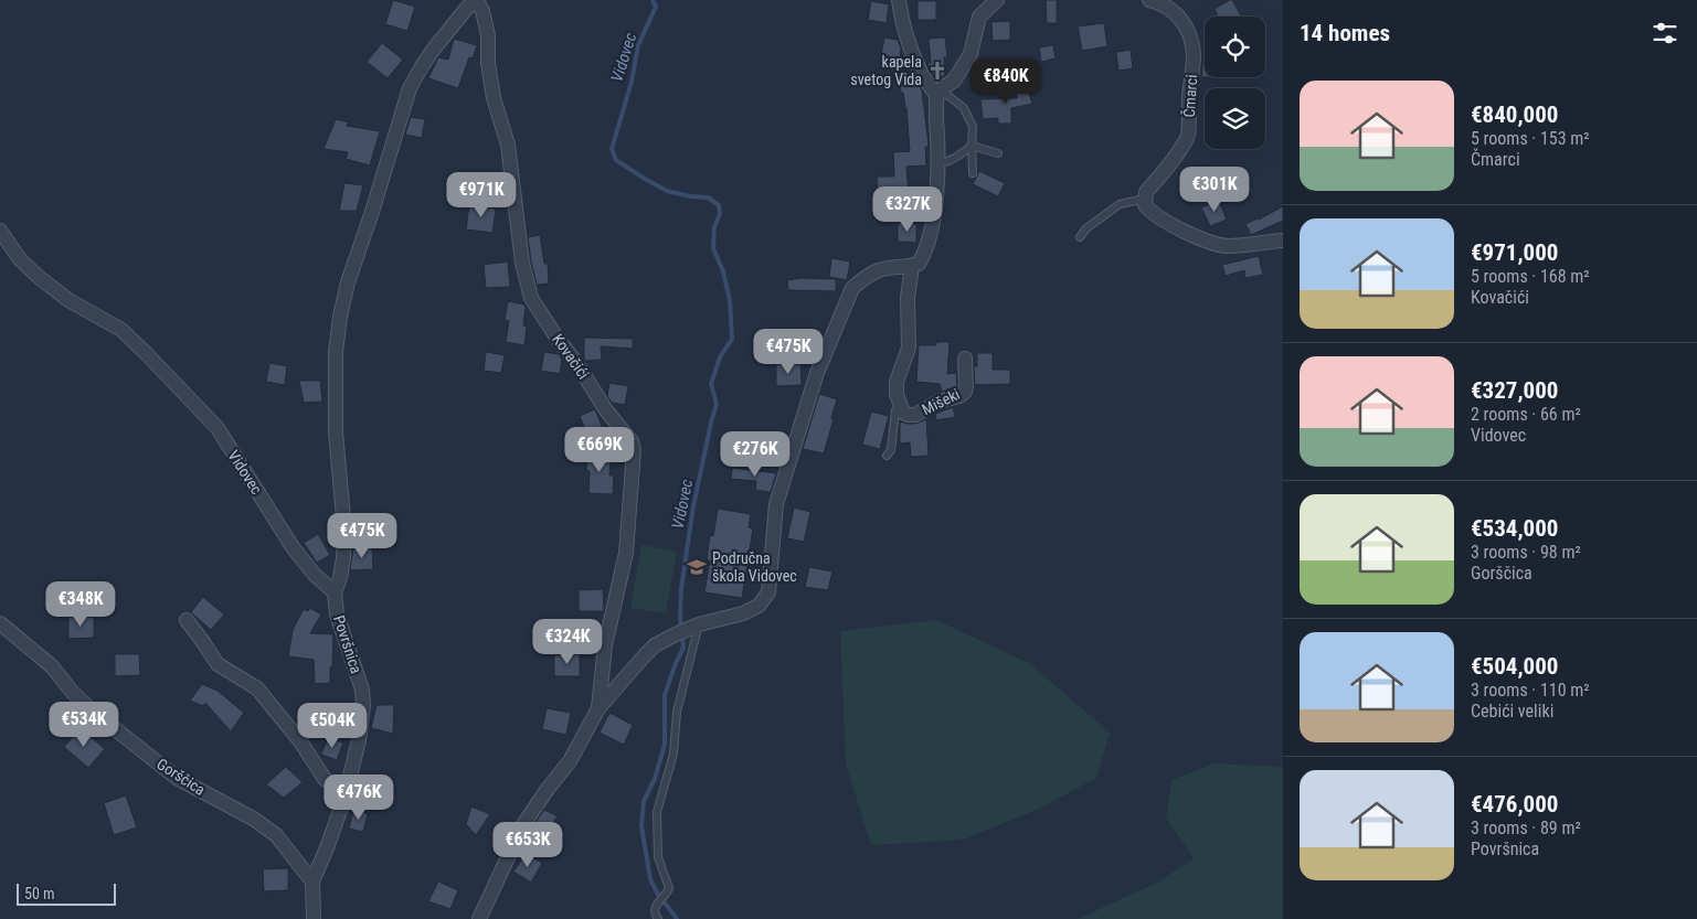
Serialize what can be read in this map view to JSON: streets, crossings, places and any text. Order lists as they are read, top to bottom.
{
  "streets": {
    "street": [
      "Čmarci",
      "Kovačići",
      "Mišeki",
      "Vidovec",
      "Površnica",
      "Gorščica"
    ]
  },
  "crossings": [
    ["Vidovec", "Površnica"],
    ["Površnica", "Gorščica"]
  ],
  "water": ["Vidovec"],
  "places": {
    "church": ["kapela svetog Vida"],
    "school or university": ["Područna škola Vidovec"]
  },
  "scale_bar": "50 m",
  "page": {
    "heading": "14 homes",
    "price": [
      "€840K",
      "€301K",
      "€971K",
      "€327K",
      "€475K",
      "€669K",
      "€276K",
      "€475K",
      "€348K",
      "€324K",
      "€534K",
      "€504K",
      "€476K",
      "€653K"
    ],
    "list": [
      {
        "name": "€840,000",
        "note": "5 rooms · 153 m² · Čmarci"
      },
      {
        "name": "€971,000",
        "note": "5 rooms · 168 m² · Kovačići"
      },
      {
        "name": "€327,000",
        "note": "2 rooms · 66 m² · Vidovec"
      },
      {
        "name": "€534,000",
        "note": "3 rooms · 98 m² · Gorščica"
      },
      {
        "name": "€504,000",
        "note": "3 rooms · 110 m² · Cebići veliki"
      },
      {
        "name": "€476,000",
        "note": "3 rooms · 89 m² · Površnica"
      }
    ],
    "scale": "50 m"
  }
}
